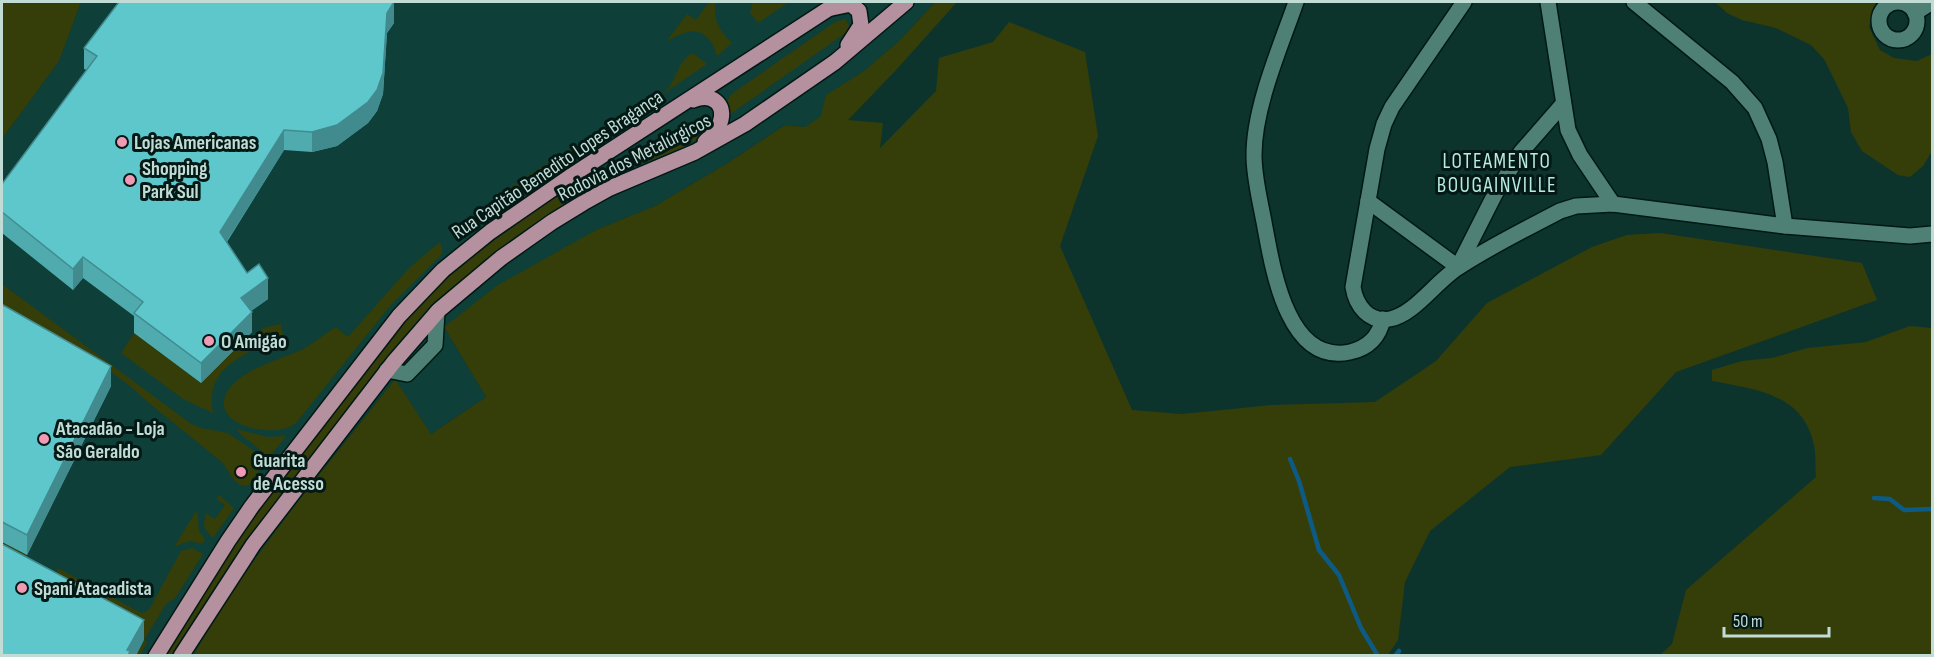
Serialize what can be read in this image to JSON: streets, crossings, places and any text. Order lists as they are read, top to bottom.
{
  "streets": {
    "main road": ["Rodovia dos Metalúrgicos", "Rua Capitão Benedito Lopes Bragança"]
  },
  "districts": ["LOTEAMENTO BOUGAINVILLE"],
  "places": [
    "Lojas Americanas",
    "Shopping Park Sul",
    "O Amigão",
    "Atacadão - Loja São Geraldo",
    "Guarita de Acesso",
    "Spani Atacadista"
  ],
  "scale_bar": "50 m"
}
